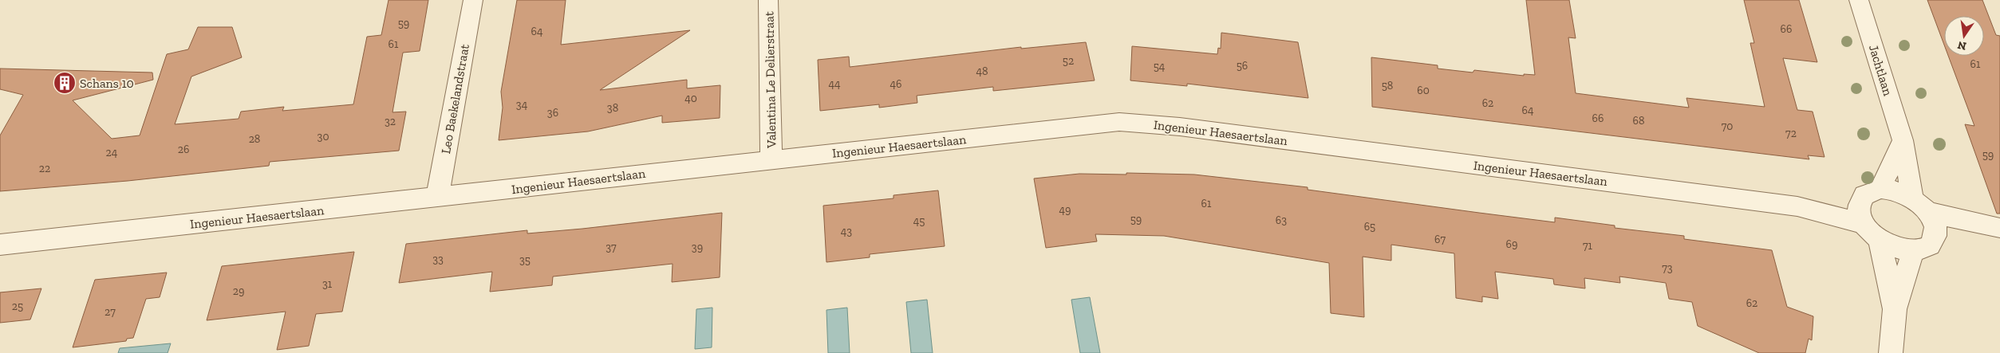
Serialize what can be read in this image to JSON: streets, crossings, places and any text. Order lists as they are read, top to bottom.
{
  "streets": {
    "street": [
      "Jachtlaan",
      "Valentina Le Delierstraat",
      "Leo Baekelandstraat",
      "Ingenieur Haesaertslaan"
    ]
  },
  "crossings": [
    ["Jachtlaan", "Ingenieur Haesaertslaan"],
    ["Valentina Le Delierstraat", "Ingenieur Haesaertslaan"],
    ["Leo Baekelandstraat", "Ingenieur Haesaertslaan"]
  ],
  "places": {
    "building": ["Schans 10"]
  },
  "house_numbers": [
    "59",
    "66",
    "64",
    "61",
    "52",
    "61",
    "56",
    "54",
    "48",
    "44",
    "46",
    "58",
    "60",
    "40",
    "62",
    "34",
    "38",
    "64",
    "36",
    "66",
    "68",
    "32",
    "70",
    "72",
    "30",
    "28",
    "26",
    "24",
    "59",
    "22",
    "61",
    "49",
    "59",
    "63",
    "45",
    "65",
    "43",
    "67",
    "69",
    "71",
    "37",
    "39",
    "33",
    "35",
    "73",
    "31",
    "29",
    "62",
    "25",
    "27"
  ],
  "north": "bottom"
}
